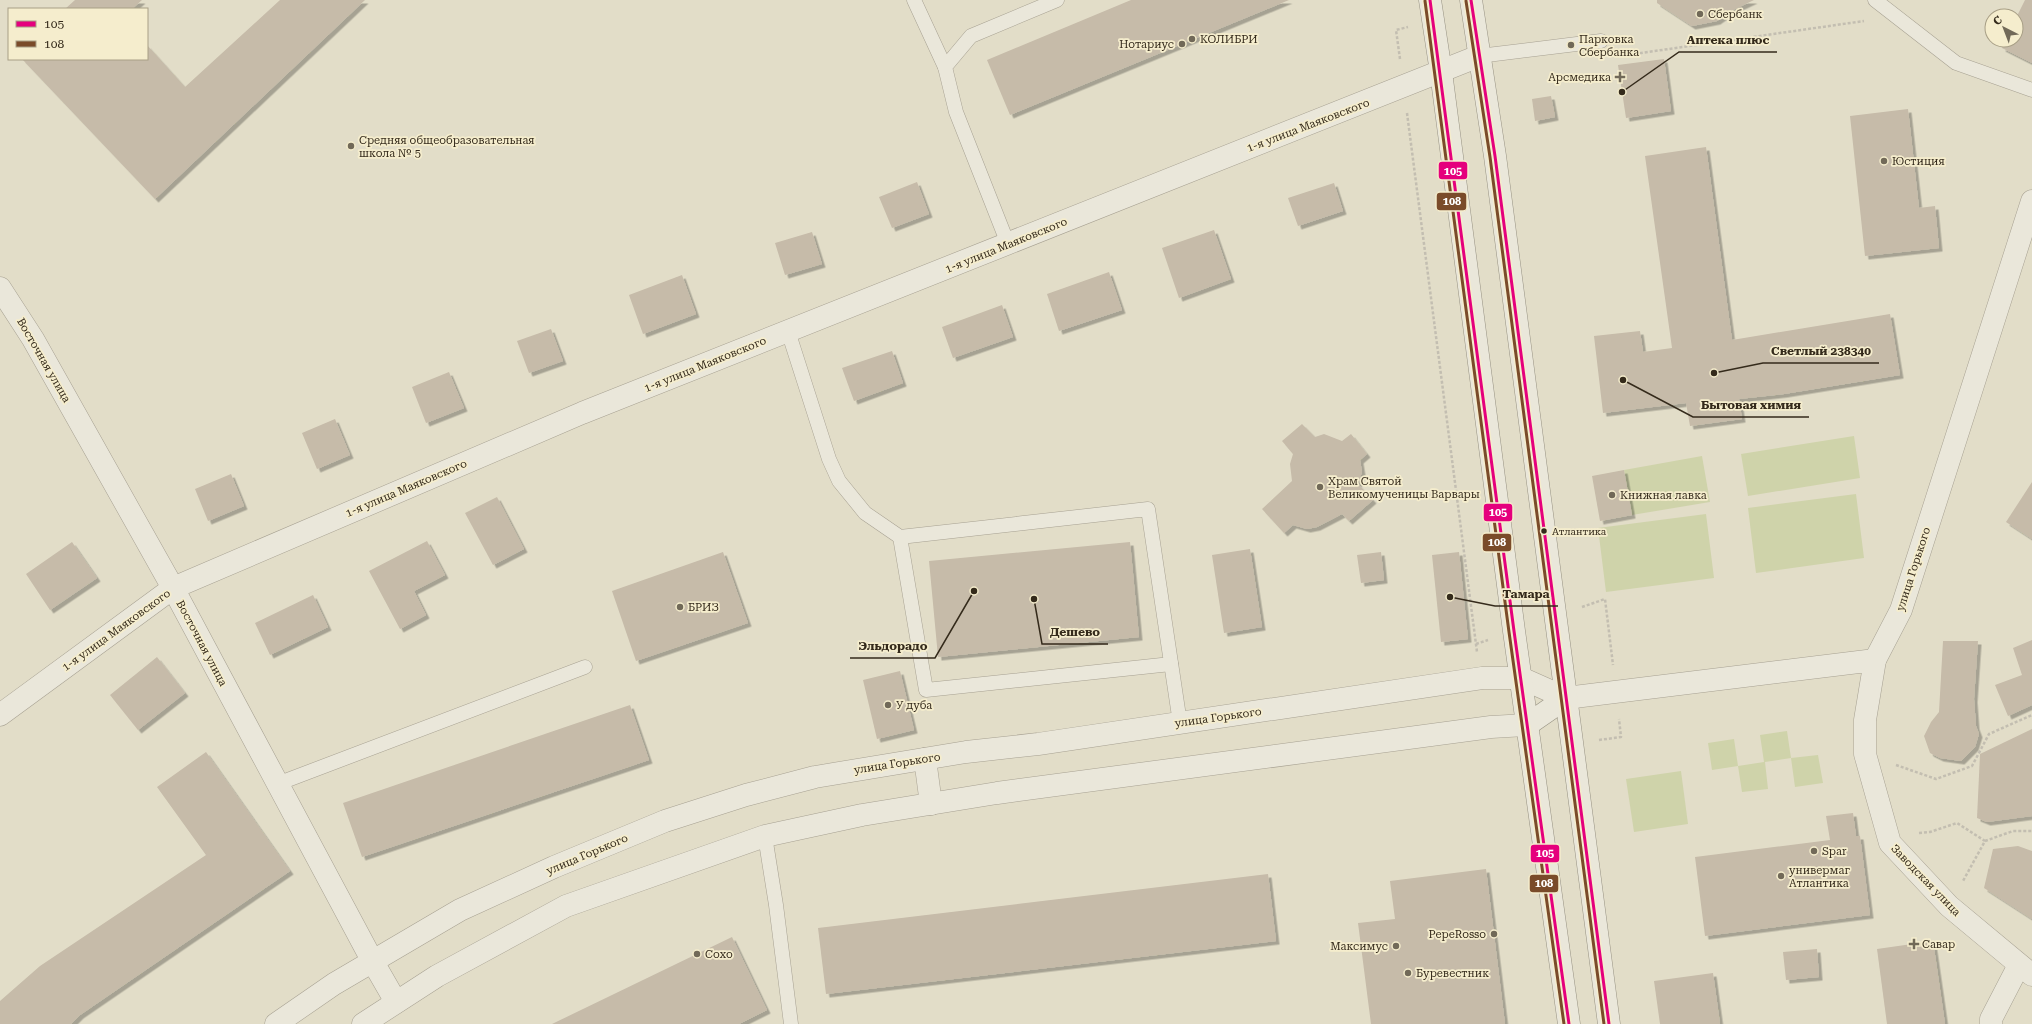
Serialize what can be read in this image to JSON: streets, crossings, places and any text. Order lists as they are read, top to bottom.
{
  "streets": {
    "street": [
      "1-я улица Маяковского",
      "Восточная улица",
      "улица Горького",
      "Заводская улица"
    ]
  },
  "crossings": [
    ["1-я улица Маяковского", "Восточная улица"],
    ["Восточная улица", "улица Горького"],
    ["улица Горького", "Заводская улица"]
  ],
  "places": {
    "other": [
      "Сбербанк",
      "КОЛИБРИ",
      "Нотариус",
      "Парковка Сбербанка",
      "Аптека плюс",
      "Средняя общеобразовательная школа № 5",
      "Юстиция",
      "Светлый 238340",
      "Бытовая химия",
      "Храм Святой Великомученицы Варвары",
      "Книжная лавка",
      "Атлантика",
      "Эльдорадо",
      "Тамара",
      "Дешево",
      "БРИЗ",
      "У дуба",
      "Spar",
      "универмаг Атлантика",
      "PepeRosso",
      "Максимус",
      "Сохо",
      "Буревестник"
    ],
    "health": ["Арсмедика", "Савар"]
  },
  "lines": ["transit line 105", "transit line 108"],
  "legend": ["105", "108"],
  "north": "top left"
}
